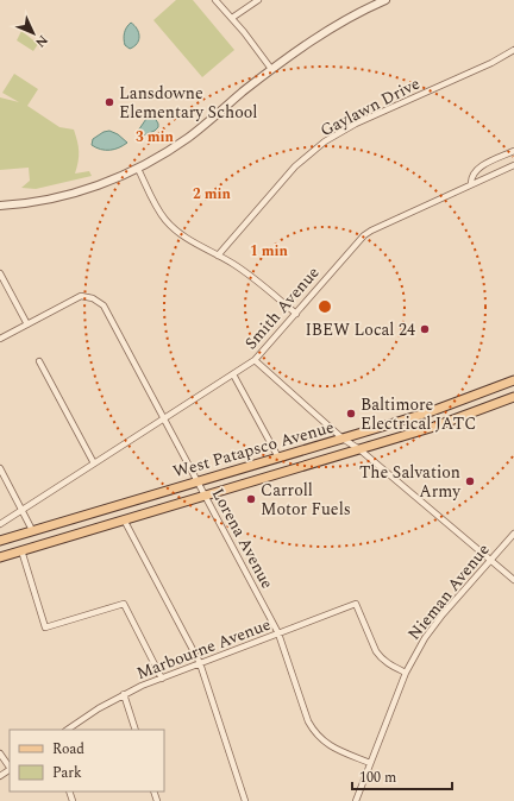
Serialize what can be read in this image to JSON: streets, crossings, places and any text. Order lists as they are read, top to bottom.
{
  "streets": {
    "main road": ["West Patapsco Avenue"],
    "street": [
      "Gaylawn Drive",
      "Smith Avenue",
      "Lorena Avenue",
      "Nieman Avenue",
      "Marbourne Avenue"
    ]
  },
  "crossings": [
    ["Smith Avenue", "Lorena Avenue"],
    ["West Patapsco Avenue", "Lorena Avenue"],
    ["Lorena Avenue", "Nieman Avenue"],
    ["Lorena Avenue", "Marbourne Avenue"],
    ["Nieman Avenue", "Marbourne Avenue"]
  ],
  "places": [
    "Lansdowne Elementary School",
    "IBEW Local 24",
    "Baltimore Electrical JATC",
    "The Salvation Army",
    "Carroll Motor Fuels"
  ],
  "legend": ["Road", "Park"],
  "scale_bar": "100 m",
  "north": "bottom right",
  "rings": ["3 min", "2 min", "1 min"]
}
